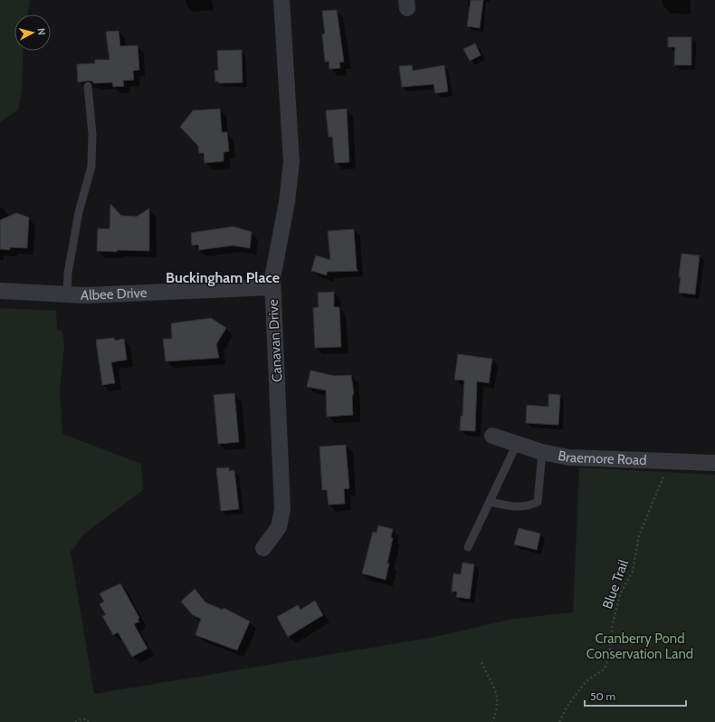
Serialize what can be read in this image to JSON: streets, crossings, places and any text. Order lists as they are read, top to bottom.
{
  "streets": {
    "street": ["Albee Drive", "Canavan Drive", "Braemore Road"],
    "path": ["Blue Trail"]
  },
  "crossings": [
    ["Albee Drive", "Canavan Drive"],
    ["Braemore Road", "Blue Trail"]
  ],
  "districts": ["Buckingham Place"],
  "parks": ["Cranberry Pond Conservation Land"],
  "scale_bar": "50 m",
  "north": "right"
}
